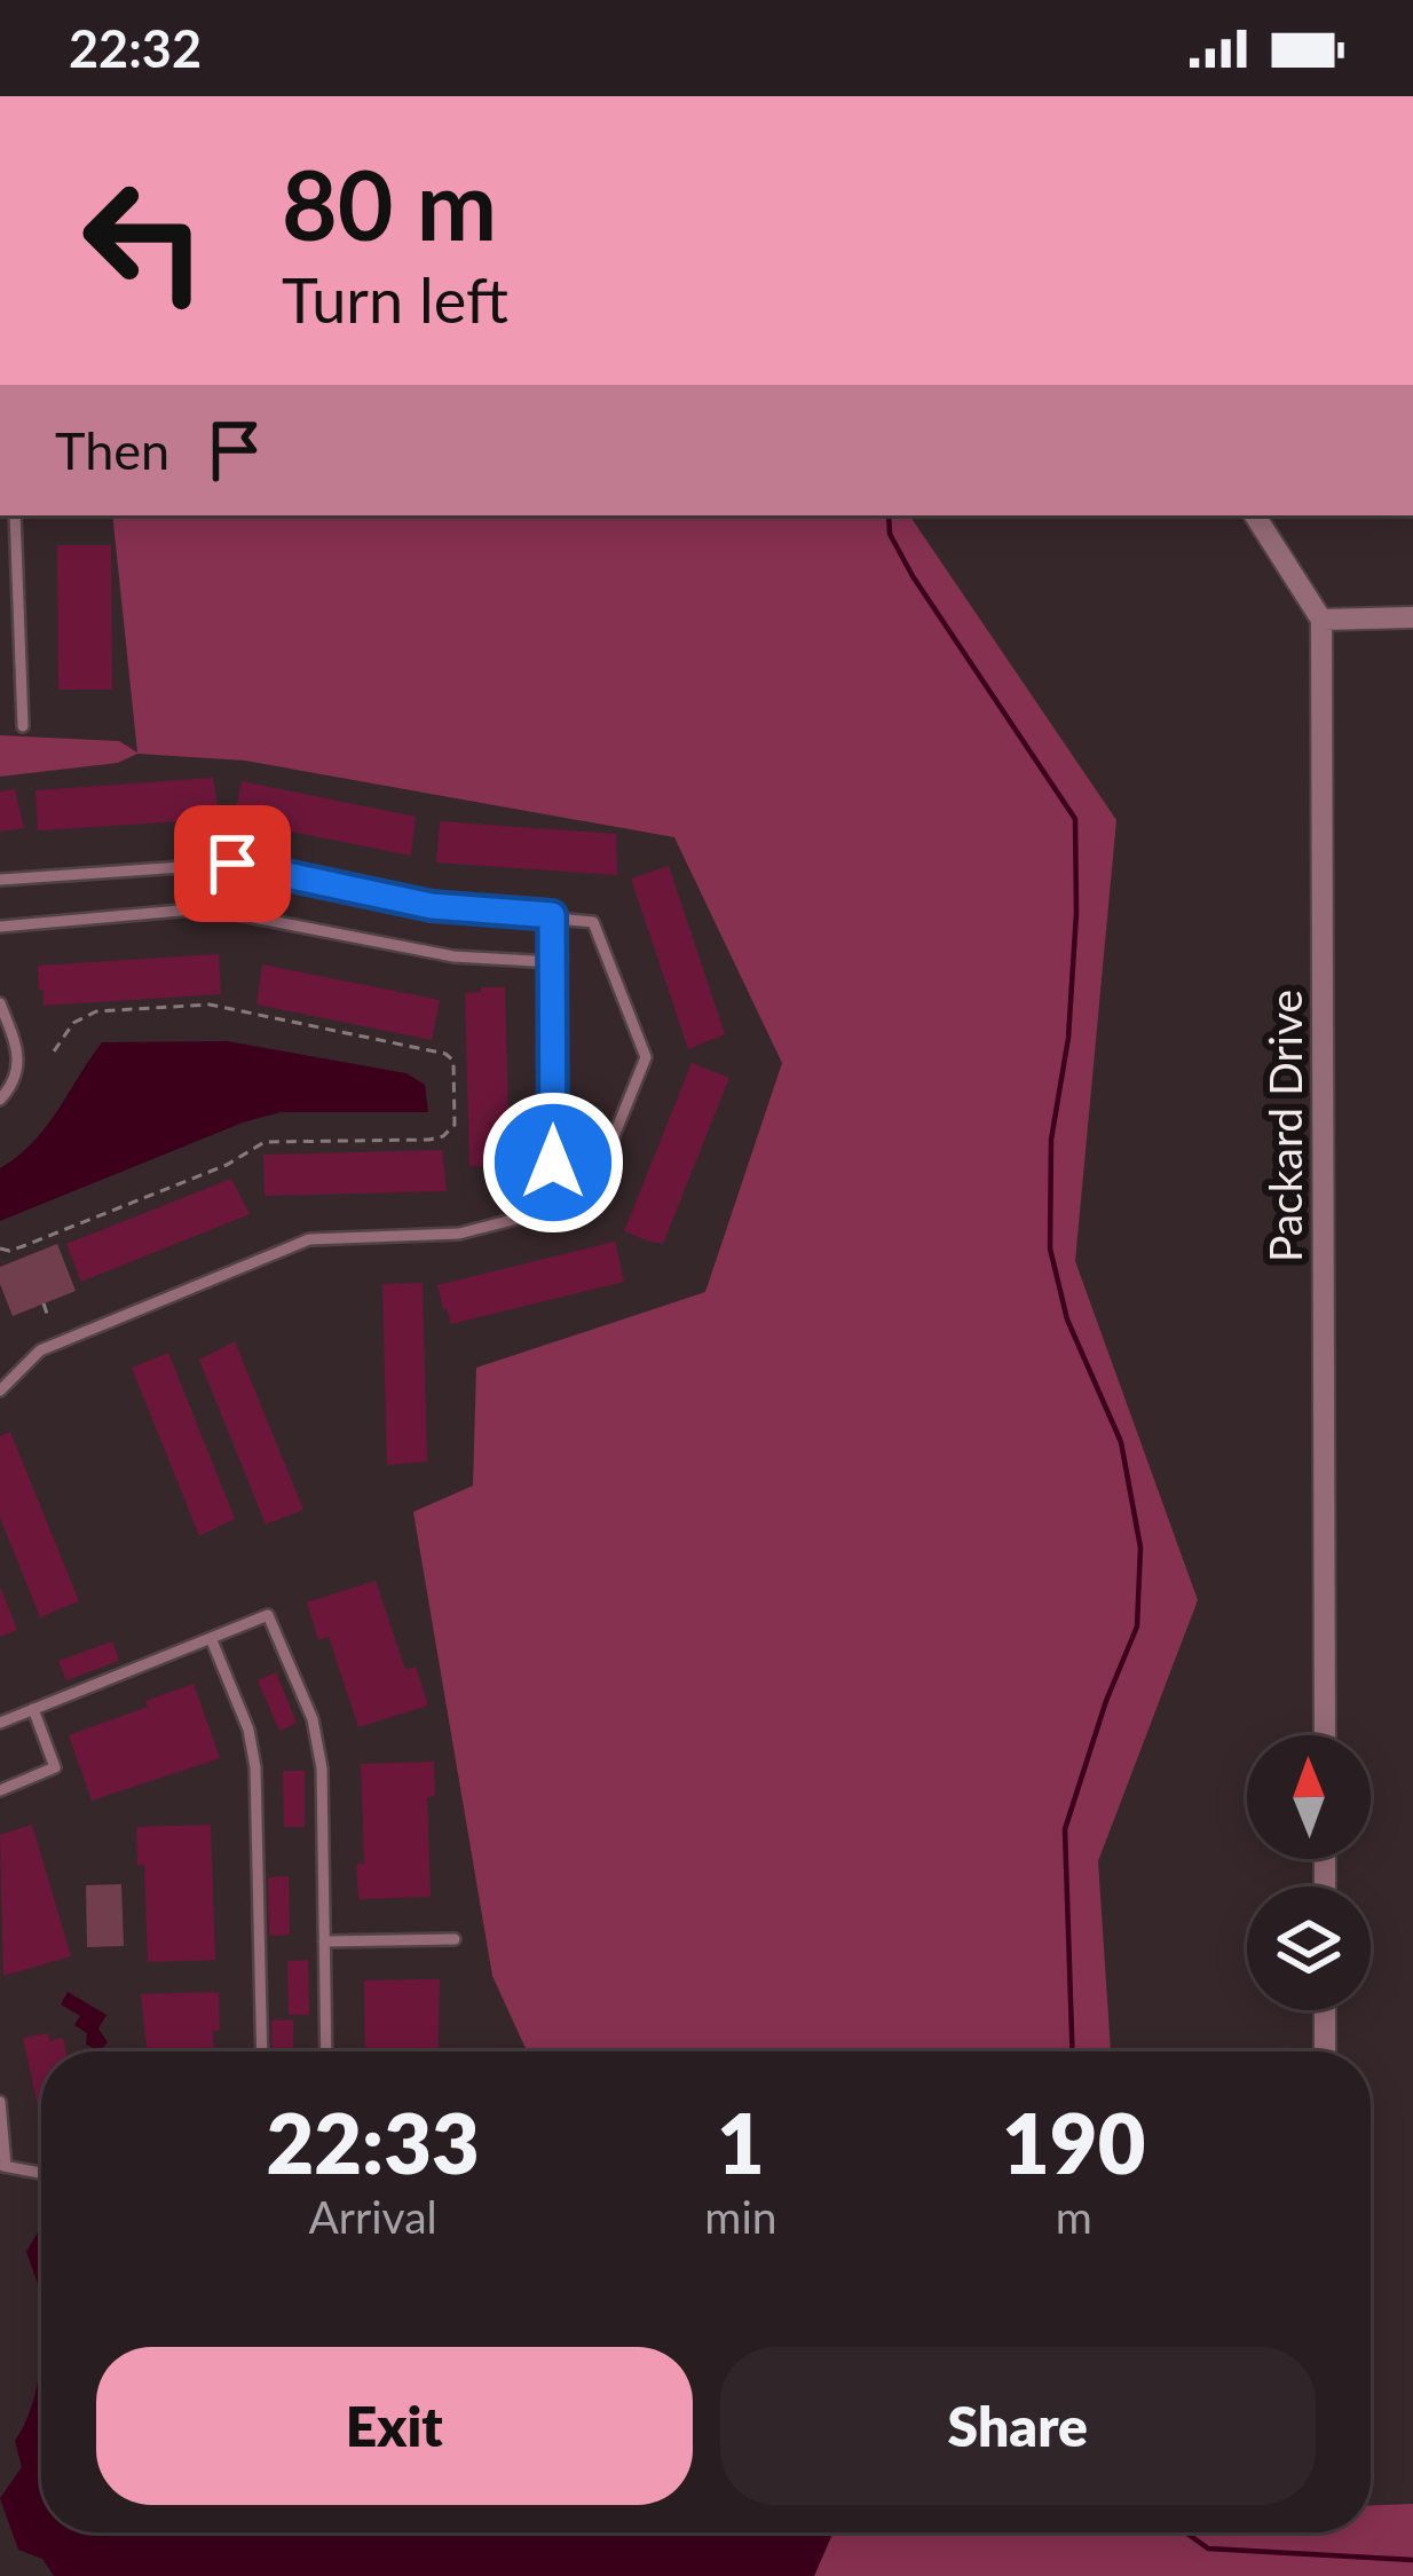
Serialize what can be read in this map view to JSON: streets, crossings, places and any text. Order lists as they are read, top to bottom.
{
  "streets": {
    "street": ["Packard Drive"]
  },
  "north": "top",
  "page": {
    "status": "22:32",
    "turn": ["80 m", "Turn left"],
    "then": "Then",
    "eta": [
      "22:33",
      "Arrival",
      "1",
      "min",
      "190",
      "m"
    ],
    "buttons": ["Exit", "Share"]
  }
}
